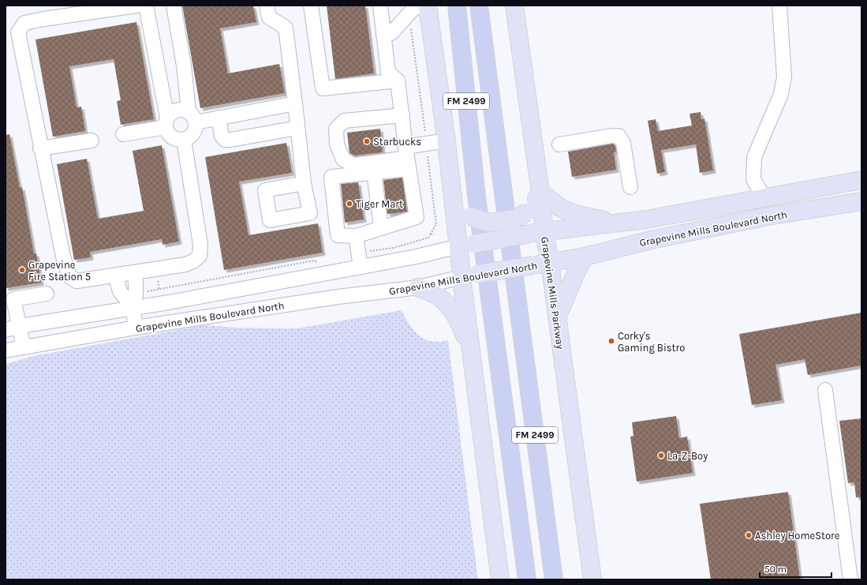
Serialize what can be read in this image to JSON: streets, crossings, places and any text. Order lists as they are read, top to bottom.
{
  "streets": {
    "highway": ["FM 2499"],
    "main road": ["Grapevine Mills Boulevard North", "Grapevine Mills Parkway"]
  },
  "crossings": [
    ["Grapevine Mills Boulevard North", "Grapevine Mills Parkway"]
  ],
  "places": [
    "Starbucks",
    "Tiger Mart",
    "Grapevine Fire Station 5",
    "Corky's Gaming Bistro",
    "La-Z-Boy",
    "Ashley HomeStore"
  ],
  "scale_bar": "50 m"
}
